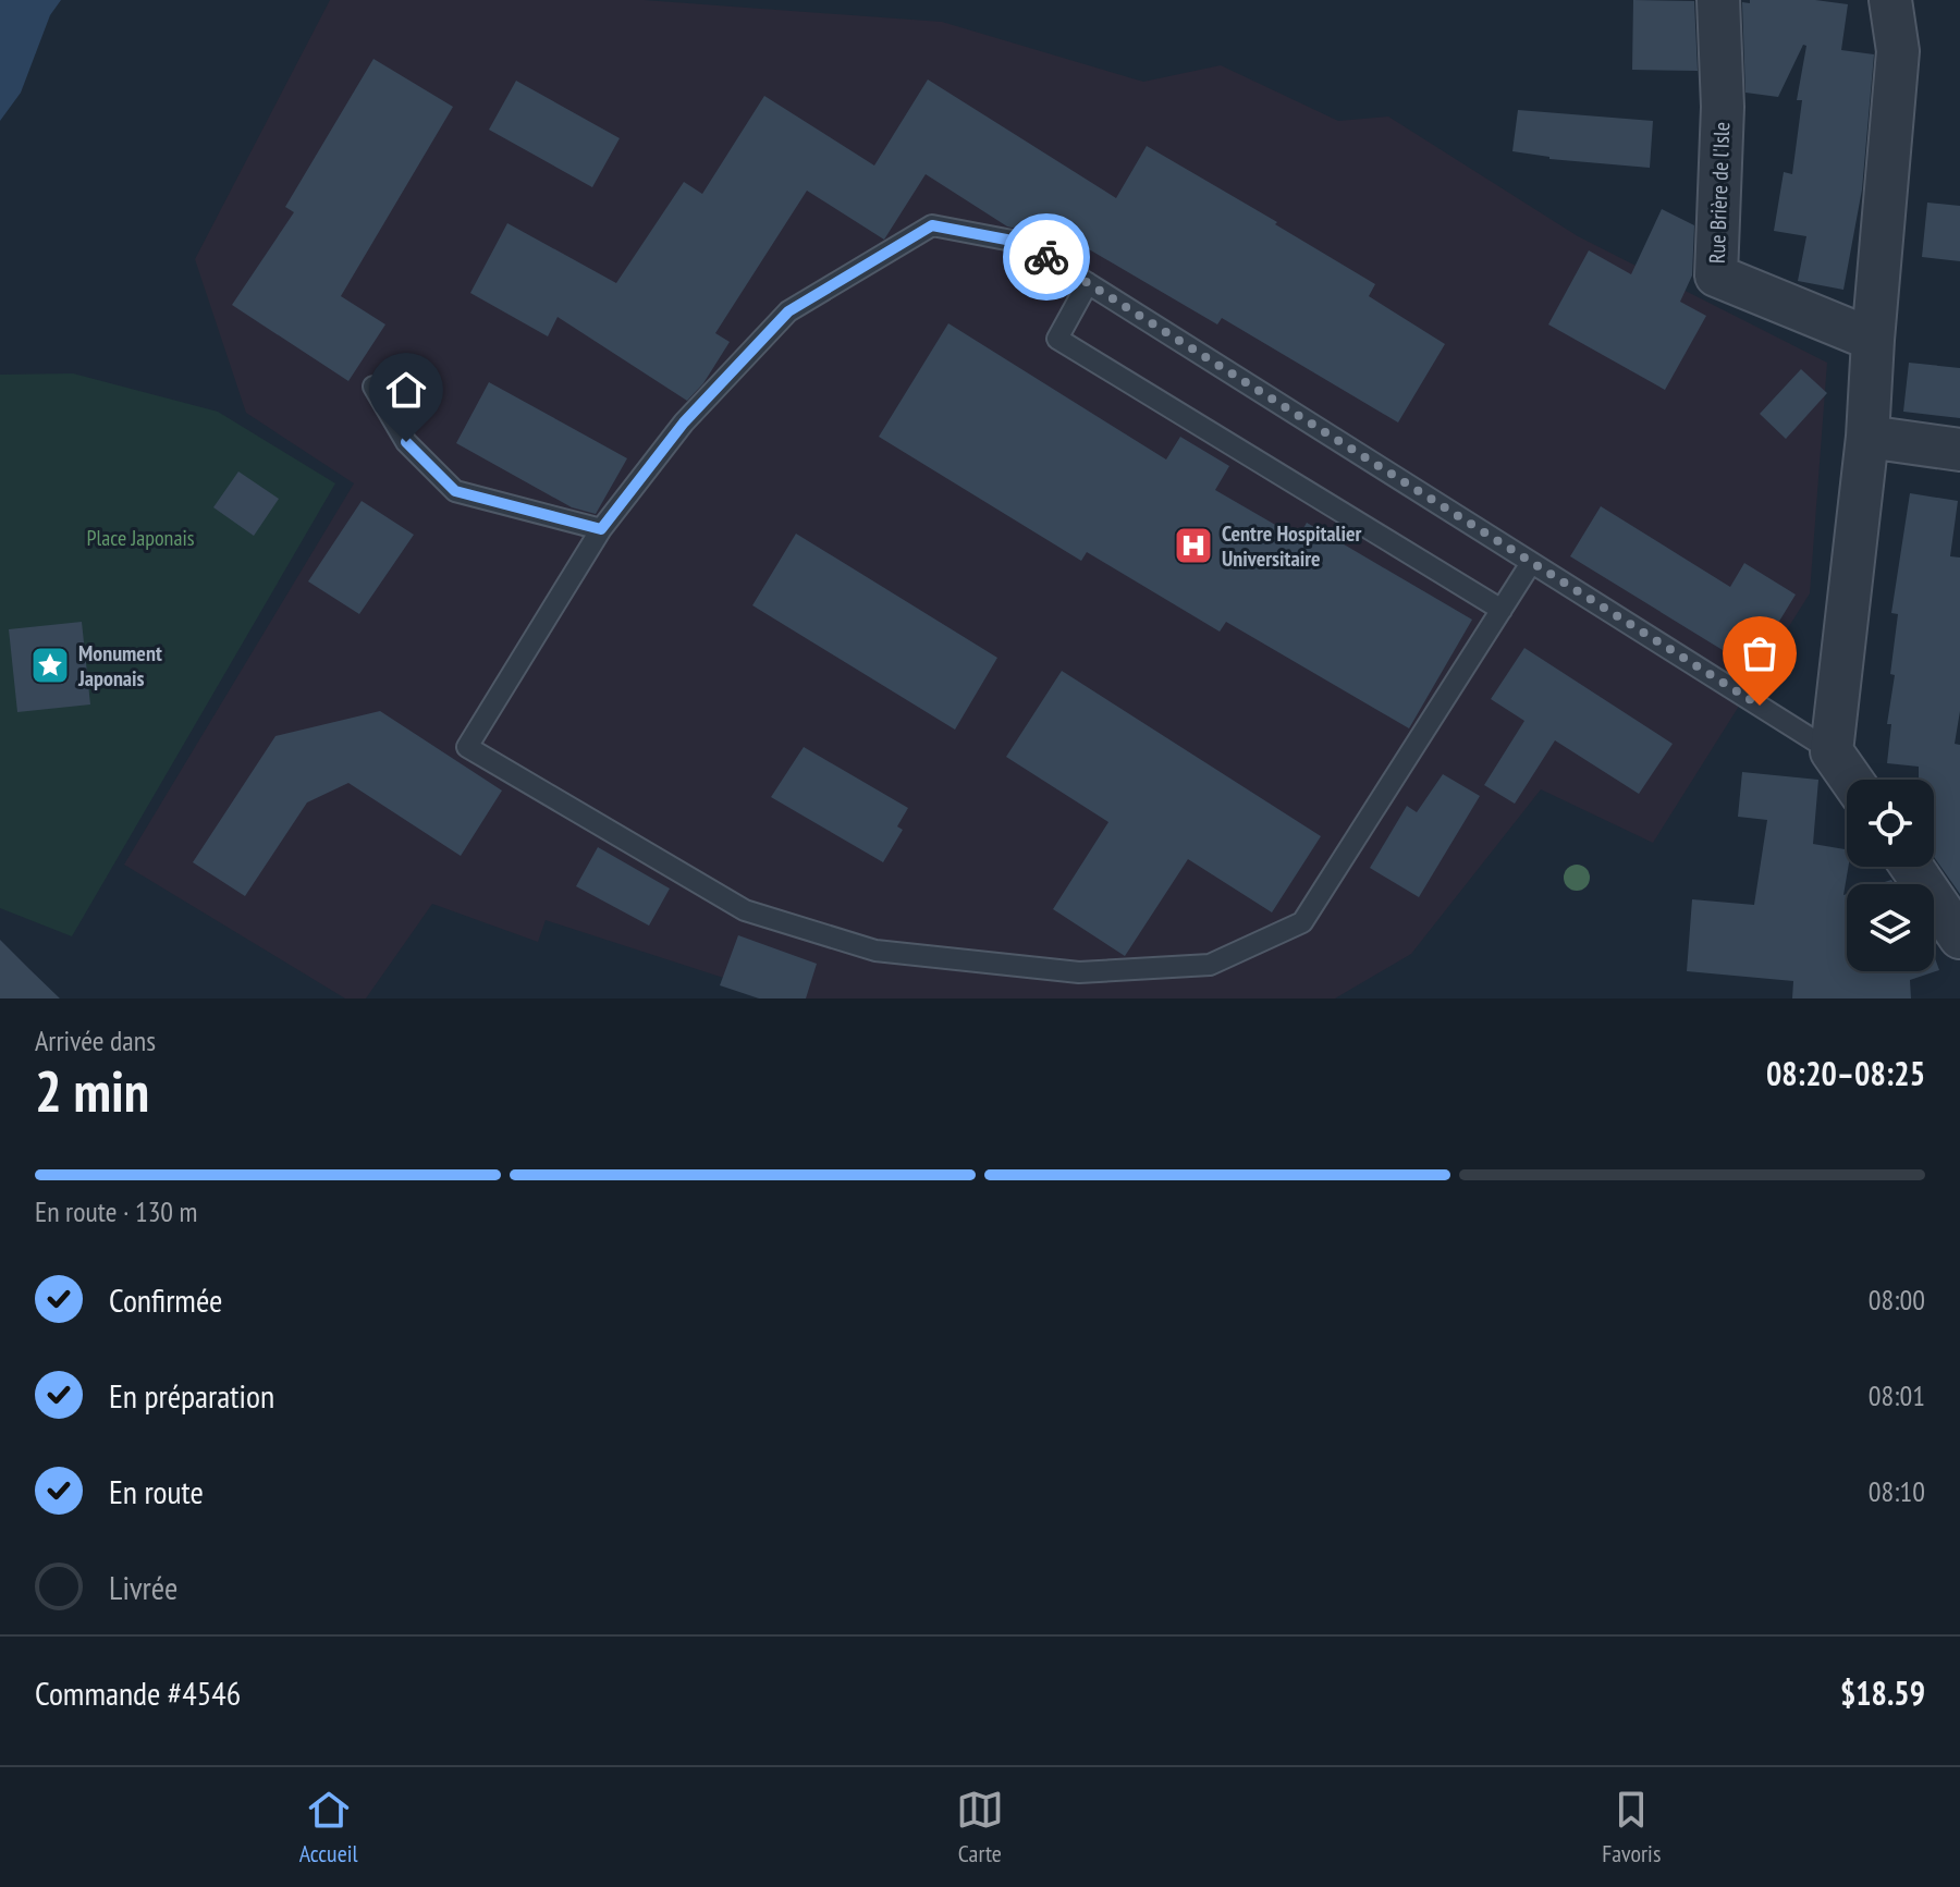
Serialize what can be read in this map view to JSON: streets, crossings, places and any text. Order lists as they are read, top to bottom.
{
  "streets": {
    "street": ["Rue Brière de l'Isle"]
  },
  "parks": ["Place Japonais"],
  "places": {
    "hospital": ["Centre Hospitalier Universitaire"],
    "place": ["Monument Japonais"]
  },
  "page": {
    "heading": ["2 min", "Arrivée dans", "08:20–08:25"],
    "panel": ["Commande #4546", "$18.59"],
    "bar": "En route · 130 m",
    "list": [
      ["Confirmée", "08:00"],
      ["En préparation", "08:01"],
      ["En route", "08:10"],
      "Livrée"
    ],
    "tabs": ["Accueil", "Carte", "Favoris"]
  }
}
